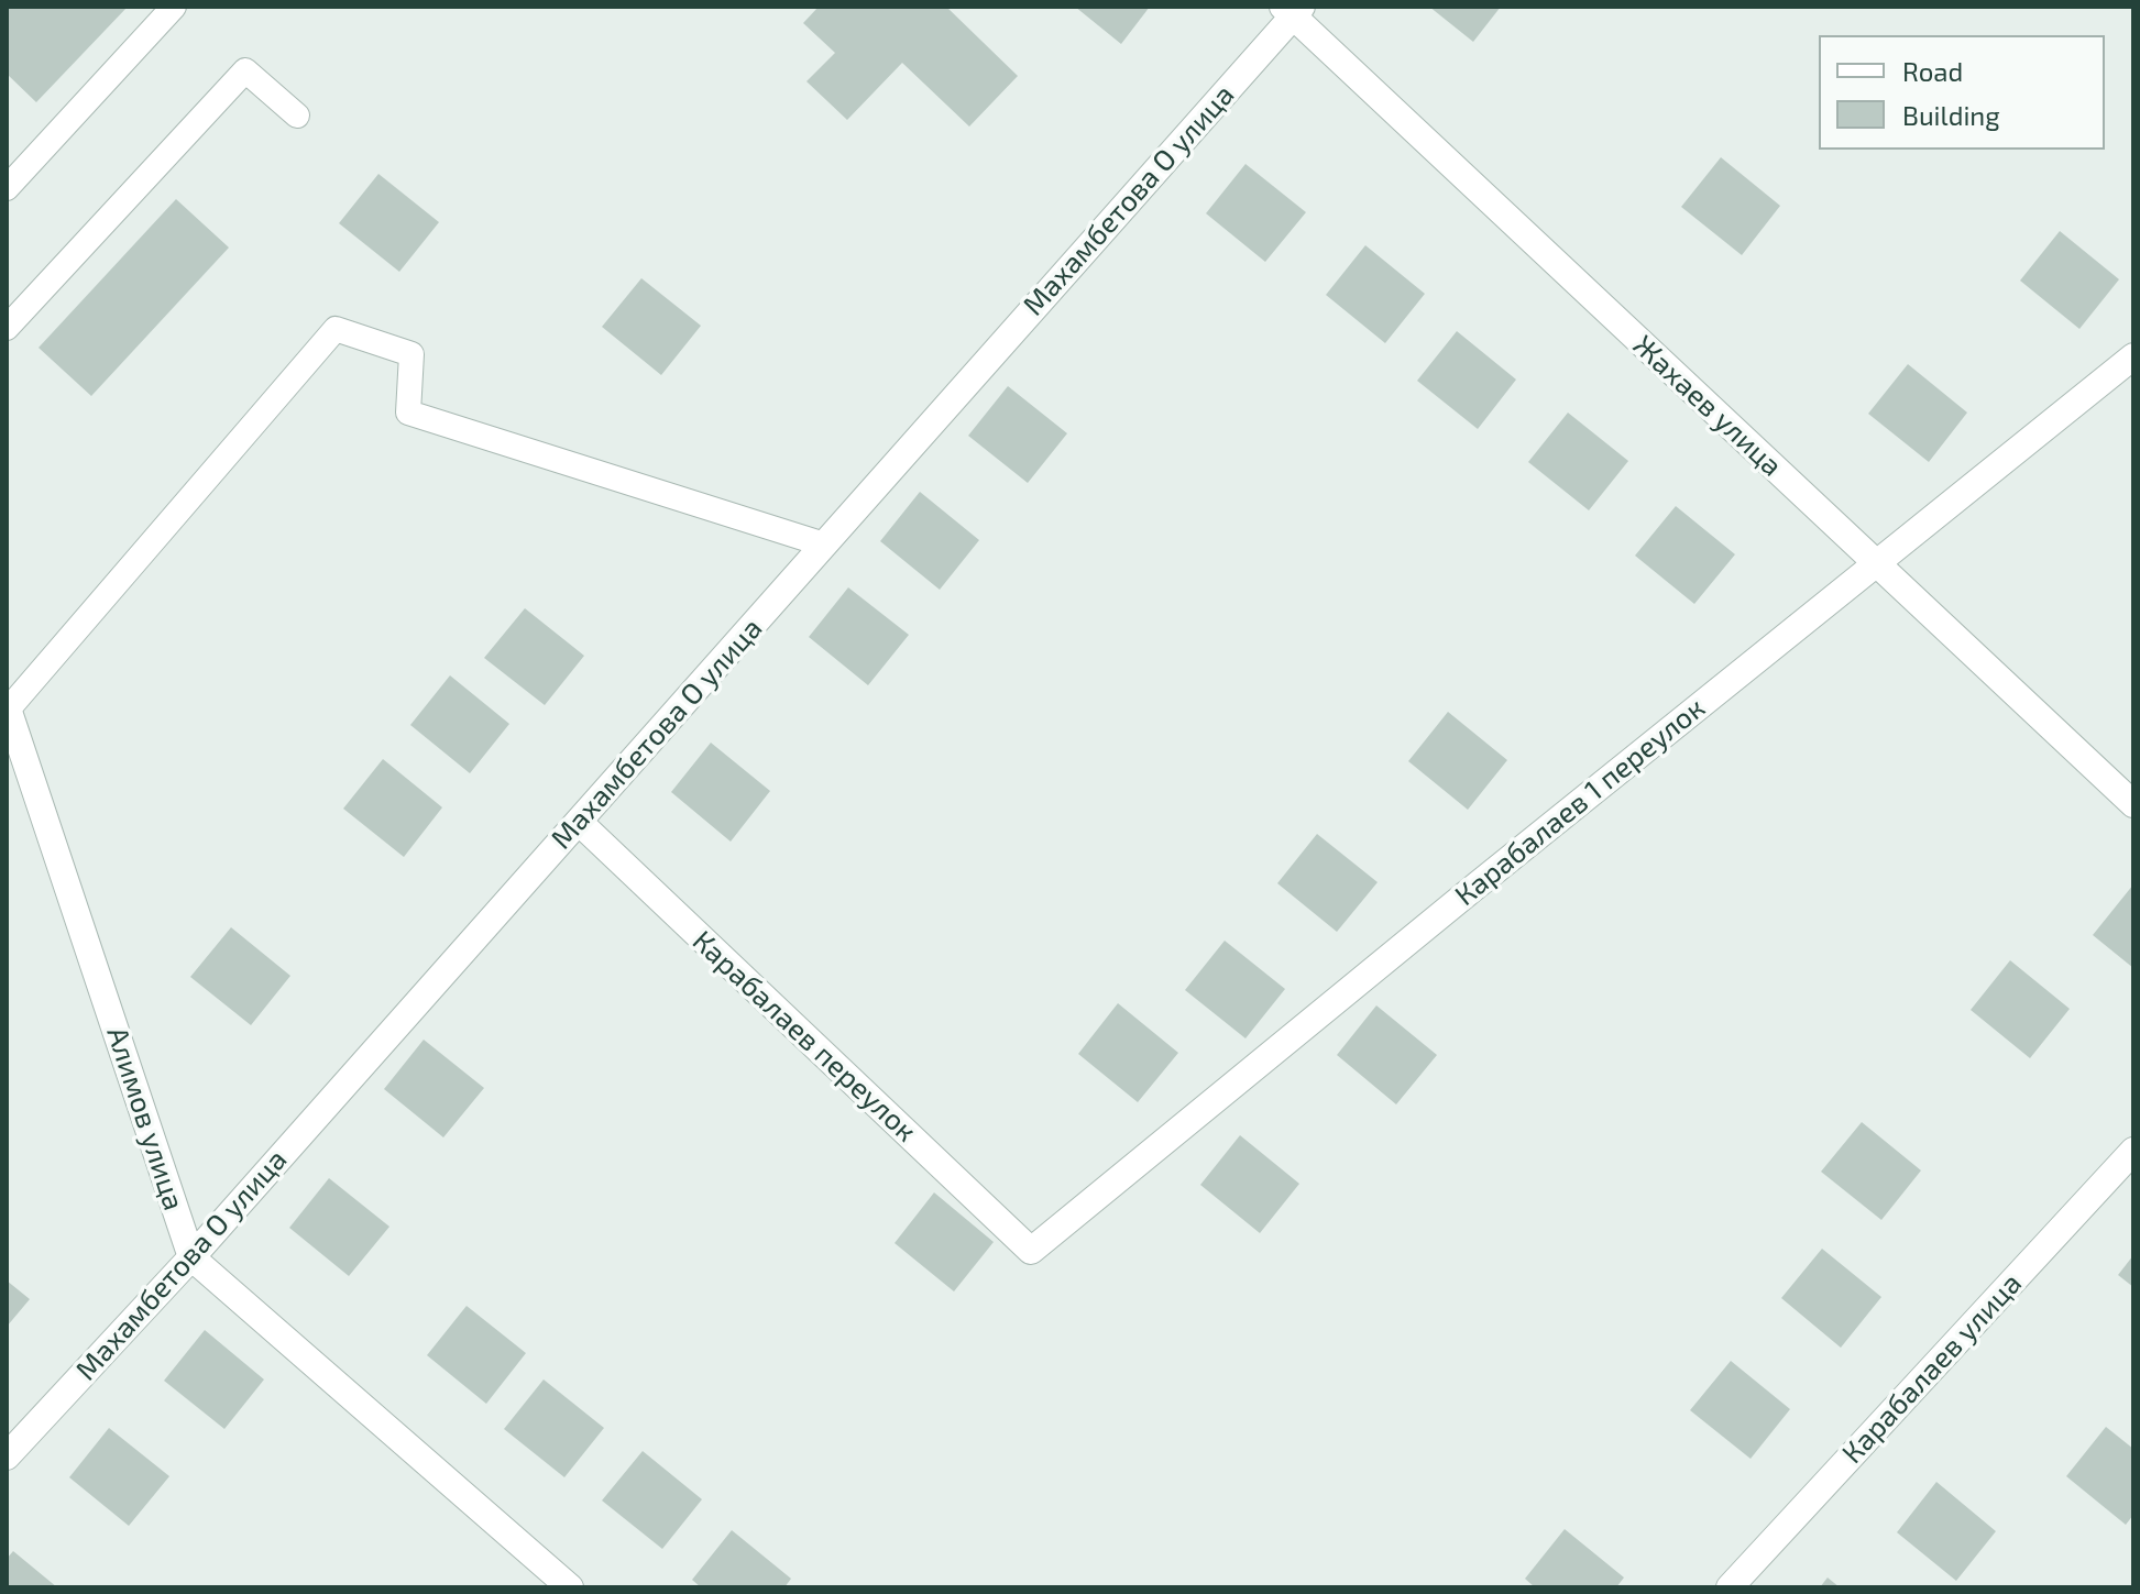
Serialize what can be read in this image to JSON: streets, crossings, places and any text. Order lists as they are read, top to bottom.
{
  "streets": {
    "street": [
      "Махамбетова О улица",
      "Жахаев улица",
      "Карабалаев 1 переулок",
      "Карабалаев переулок",
      "Алимов улица",
      "Карабалаев улица"
    ]
  },
  "crossings": [
    ["Махамбетова О улица", "Жахаев улица"],
    ["Махамбетова О улица", "Карабалаев переулок"],
    ["Махамбетова О улица", "Алимов улица"],
    ["Жахаев улица", "Карабалаев 1 переулок"],
    ["Карабалаев 1 переулок", "Карабалаев переулок"]
  ],
  "legend": ["Road", "Building"]
}
